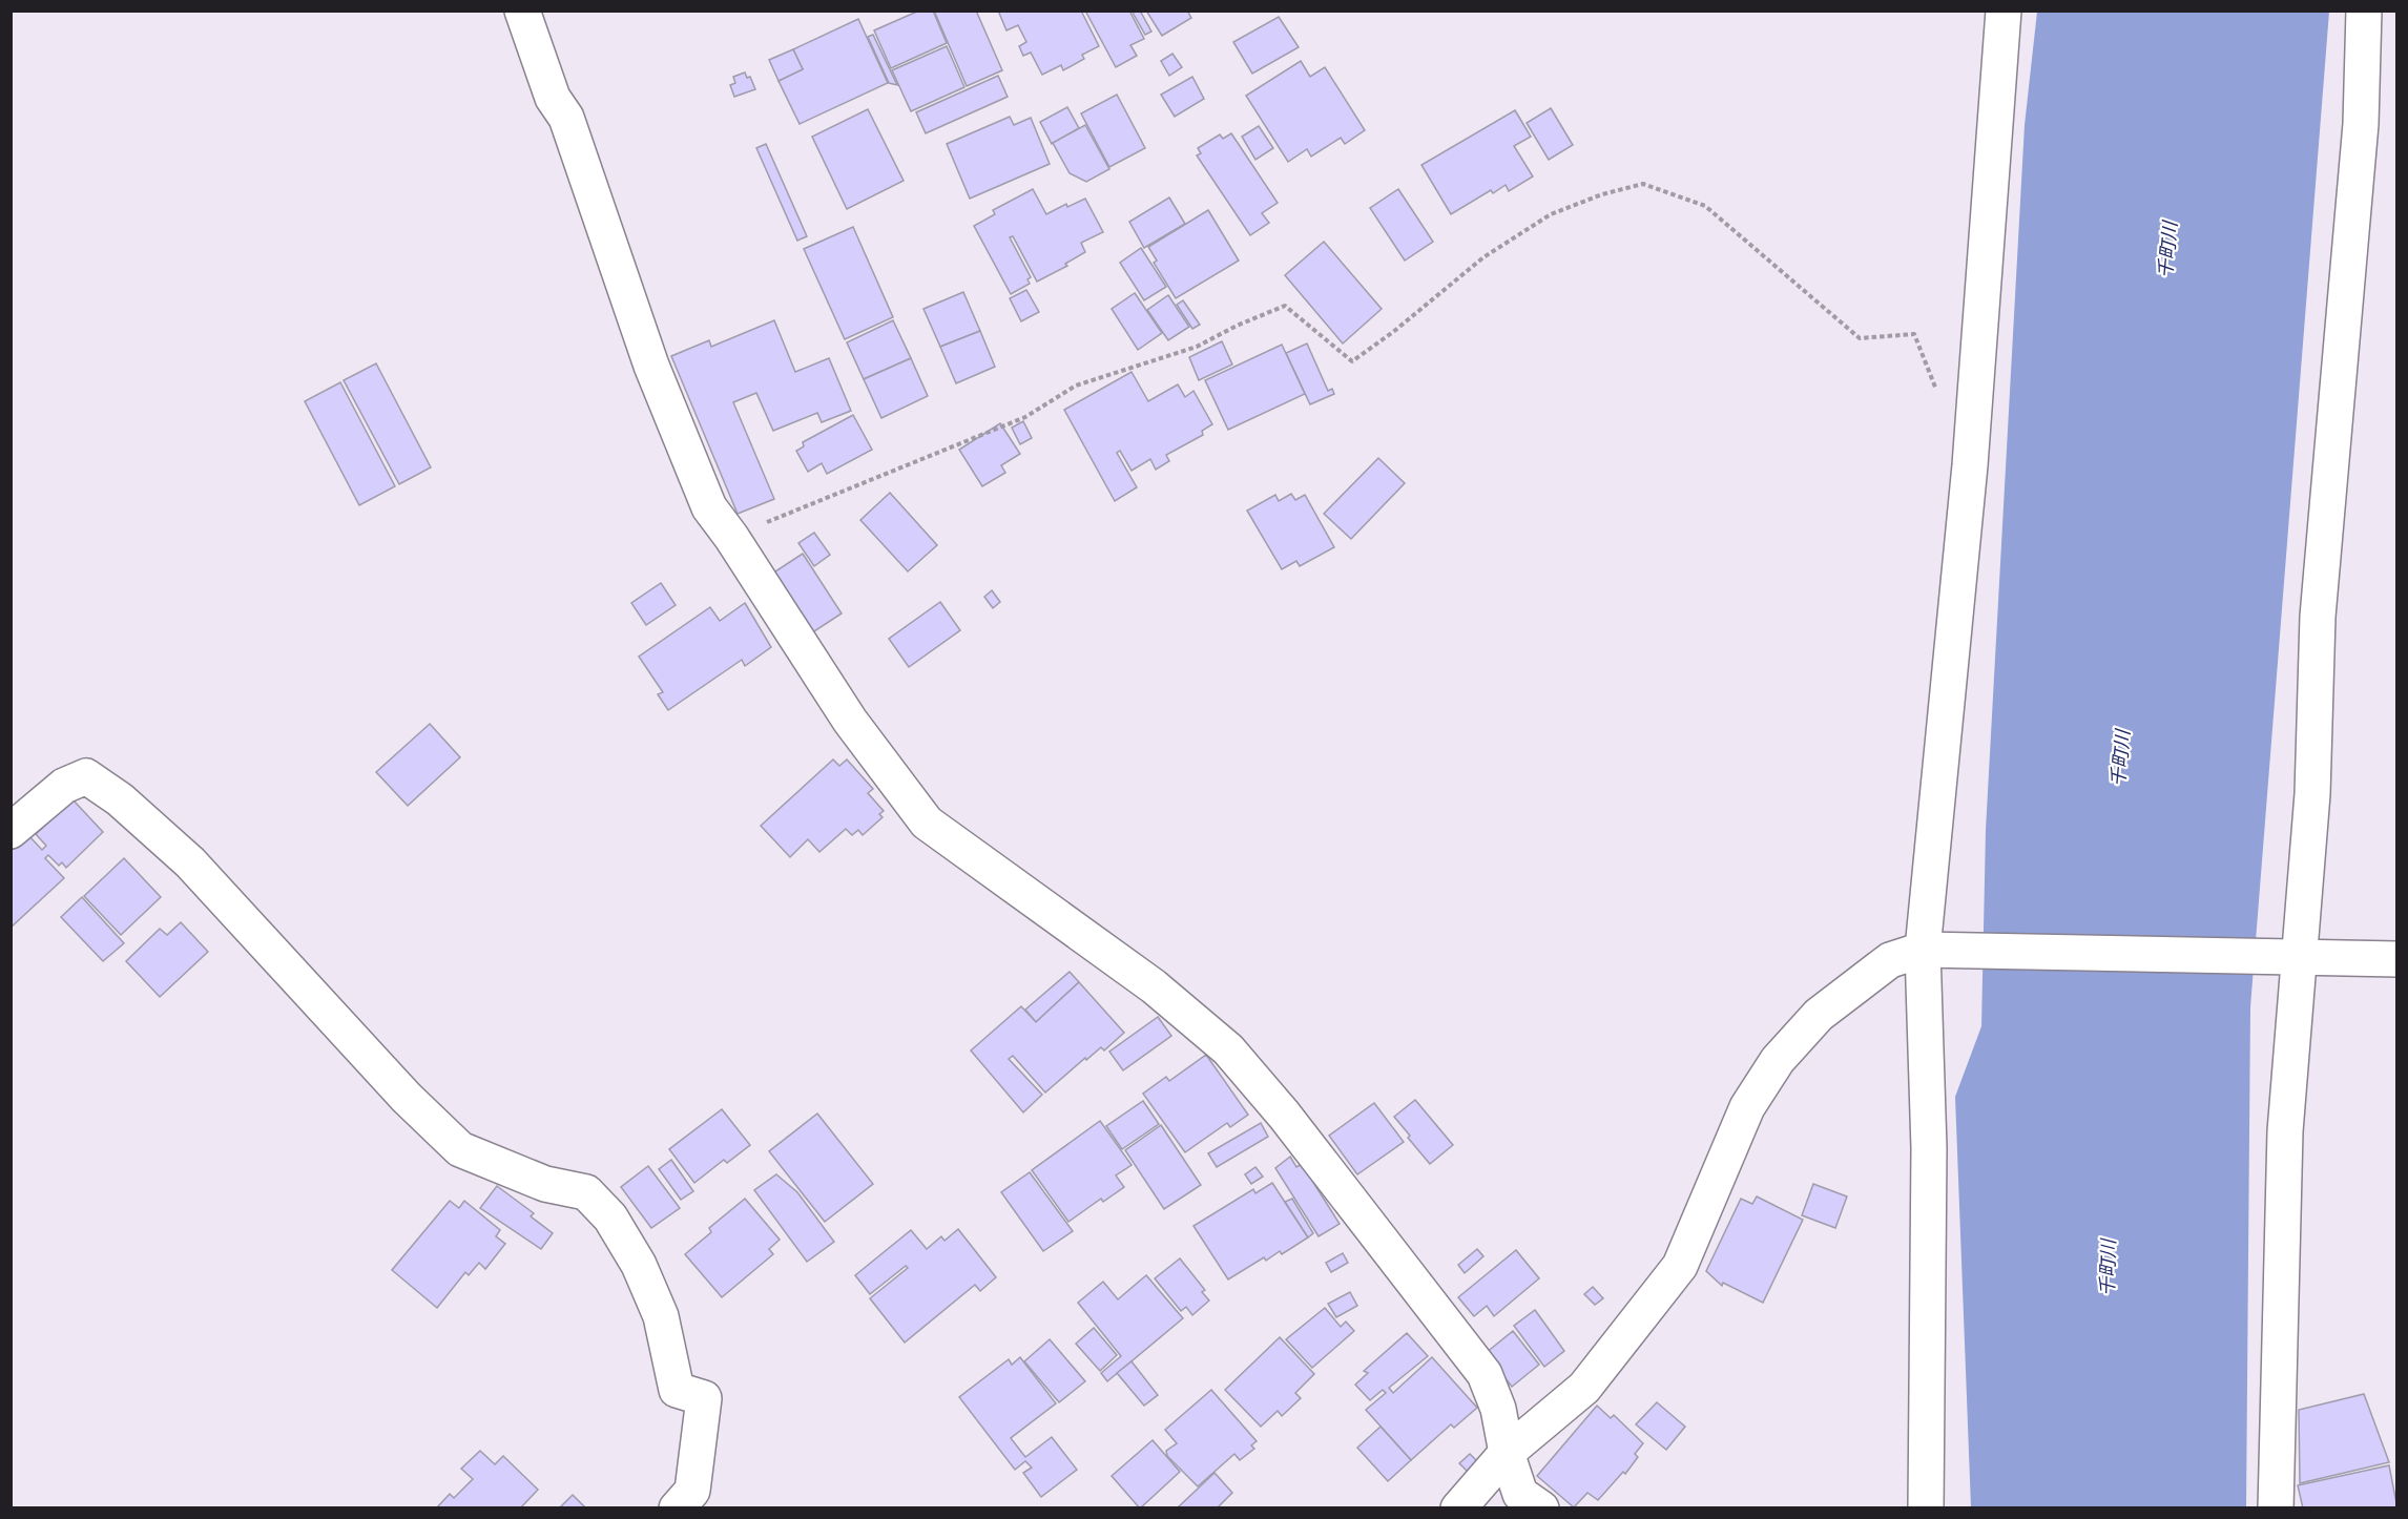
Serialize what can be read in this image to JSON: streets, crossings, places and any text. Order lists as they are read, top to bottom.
{
  "water": ["千町川"]
}
